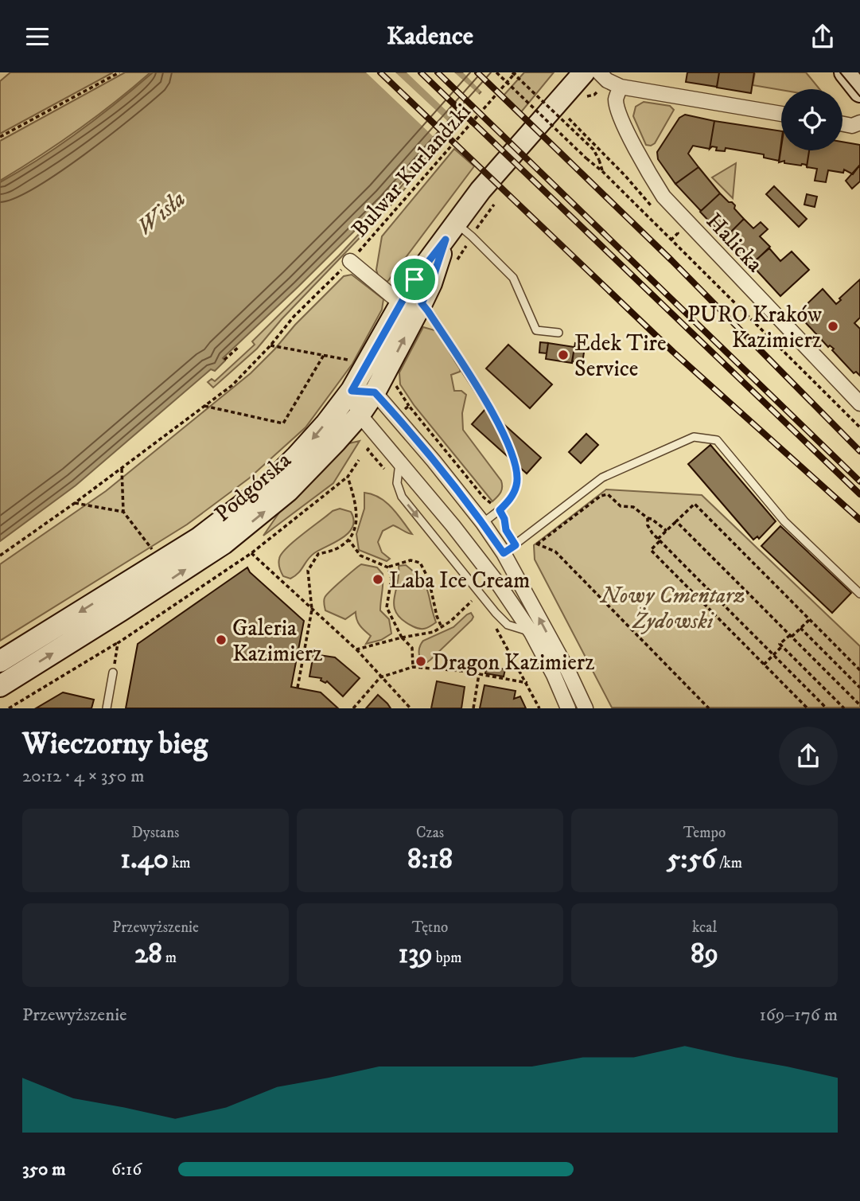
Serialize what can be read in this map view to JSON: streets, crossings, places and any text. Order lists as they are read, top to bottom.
{
  "streets": {
    "street": ["Halicka", "Podgórska"],
    "path": ["Bulwar Kurlandzki"]
  },
  "water": ["Wisła"],
  "parks": ["Nowy Cmentarz Żydowski"],
  "places": [
    "PURO Kraków Kazimierz",
    "Edek Tire Service",
    "Laba Ice Cream",
    "Galeria Kazimierz",
    "Dragon Kazimierz"
  ],
  "page": {
    "header": "Kadence",
    "heading": ["Wieczorny bieg", "20:12 · 4 × 350 m"],
    "stats": [
      ["Dystans", "1.40 km"],
      ["Czas", "8:18"],
      ["Tempo", "5:56 /km"],
      ["Przewyższenie", "28 m"],
      ["Tętno", "139 bpm"],
      ["kcal", "89"]
    ],
    "chart": ["Przewyższenie", "169–176 m"],
    "list": [
      {
        "name": "350 m",
        "note": "6:16"
      }
    ]
  }
}
